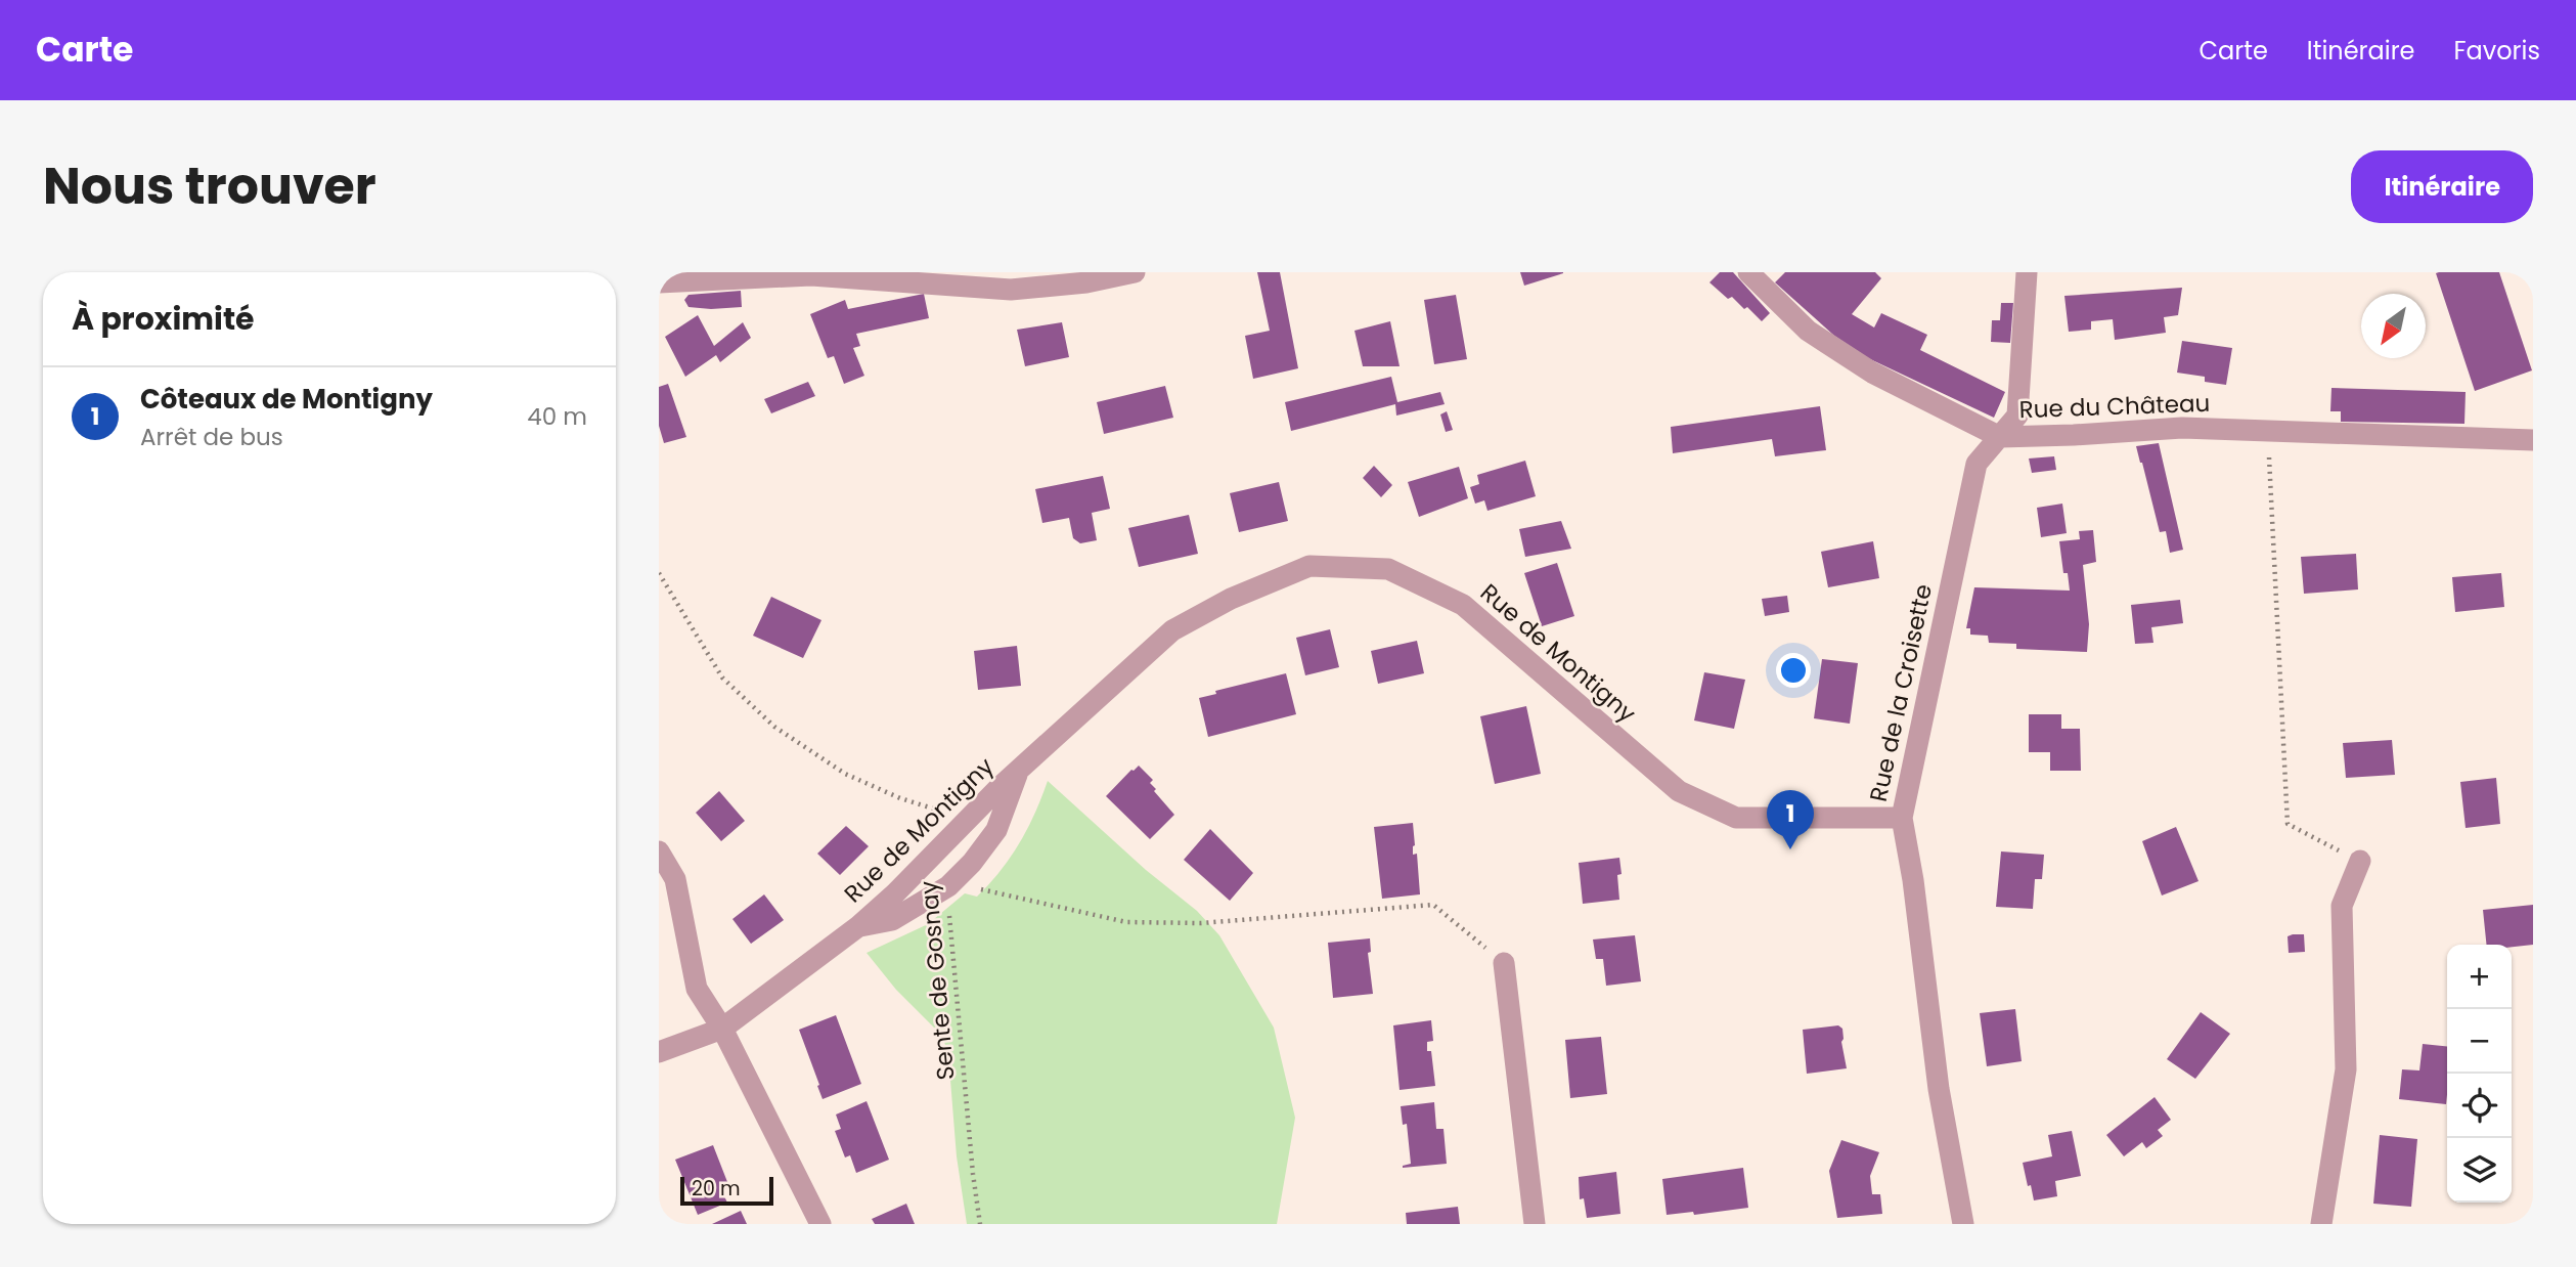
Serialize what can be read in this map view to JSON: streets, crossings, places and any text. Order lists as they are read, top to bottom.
{
  "streets": {
    "street": ["Rue du Château", "Rue de Montigny", "Rue de la Croisette"],
    "path": ["Sente de Gosnay"]
  },
  "crossings": [
    ["Rue du Château", "Rue de la Croisette"],
    ["Rue de Montigny", "Rue de la Croisette"],
    ["Rue de Montigny", "Sente de Gosnay"]
  ],
  "scale_bar": "20 m",
  "north": "bottom left",
  "page": {
    "header": "Carte",
    "nav": ["Carte", "Itinéraire", "Favoris"],
    "title": "Nous trouver",
    "buttons": "Itinéraire",
    "heading": "À proximité",
    "list": [
      {
        "mark": "1",
        "name": "Côteaux de Montigny",
        "note": "Arrêt de bus",
        "value": "40 m"
      }
    ],
    "pins": "1",
    "map_buttons": ["+", "−"],
    "scale": "20 m"
  }
}
